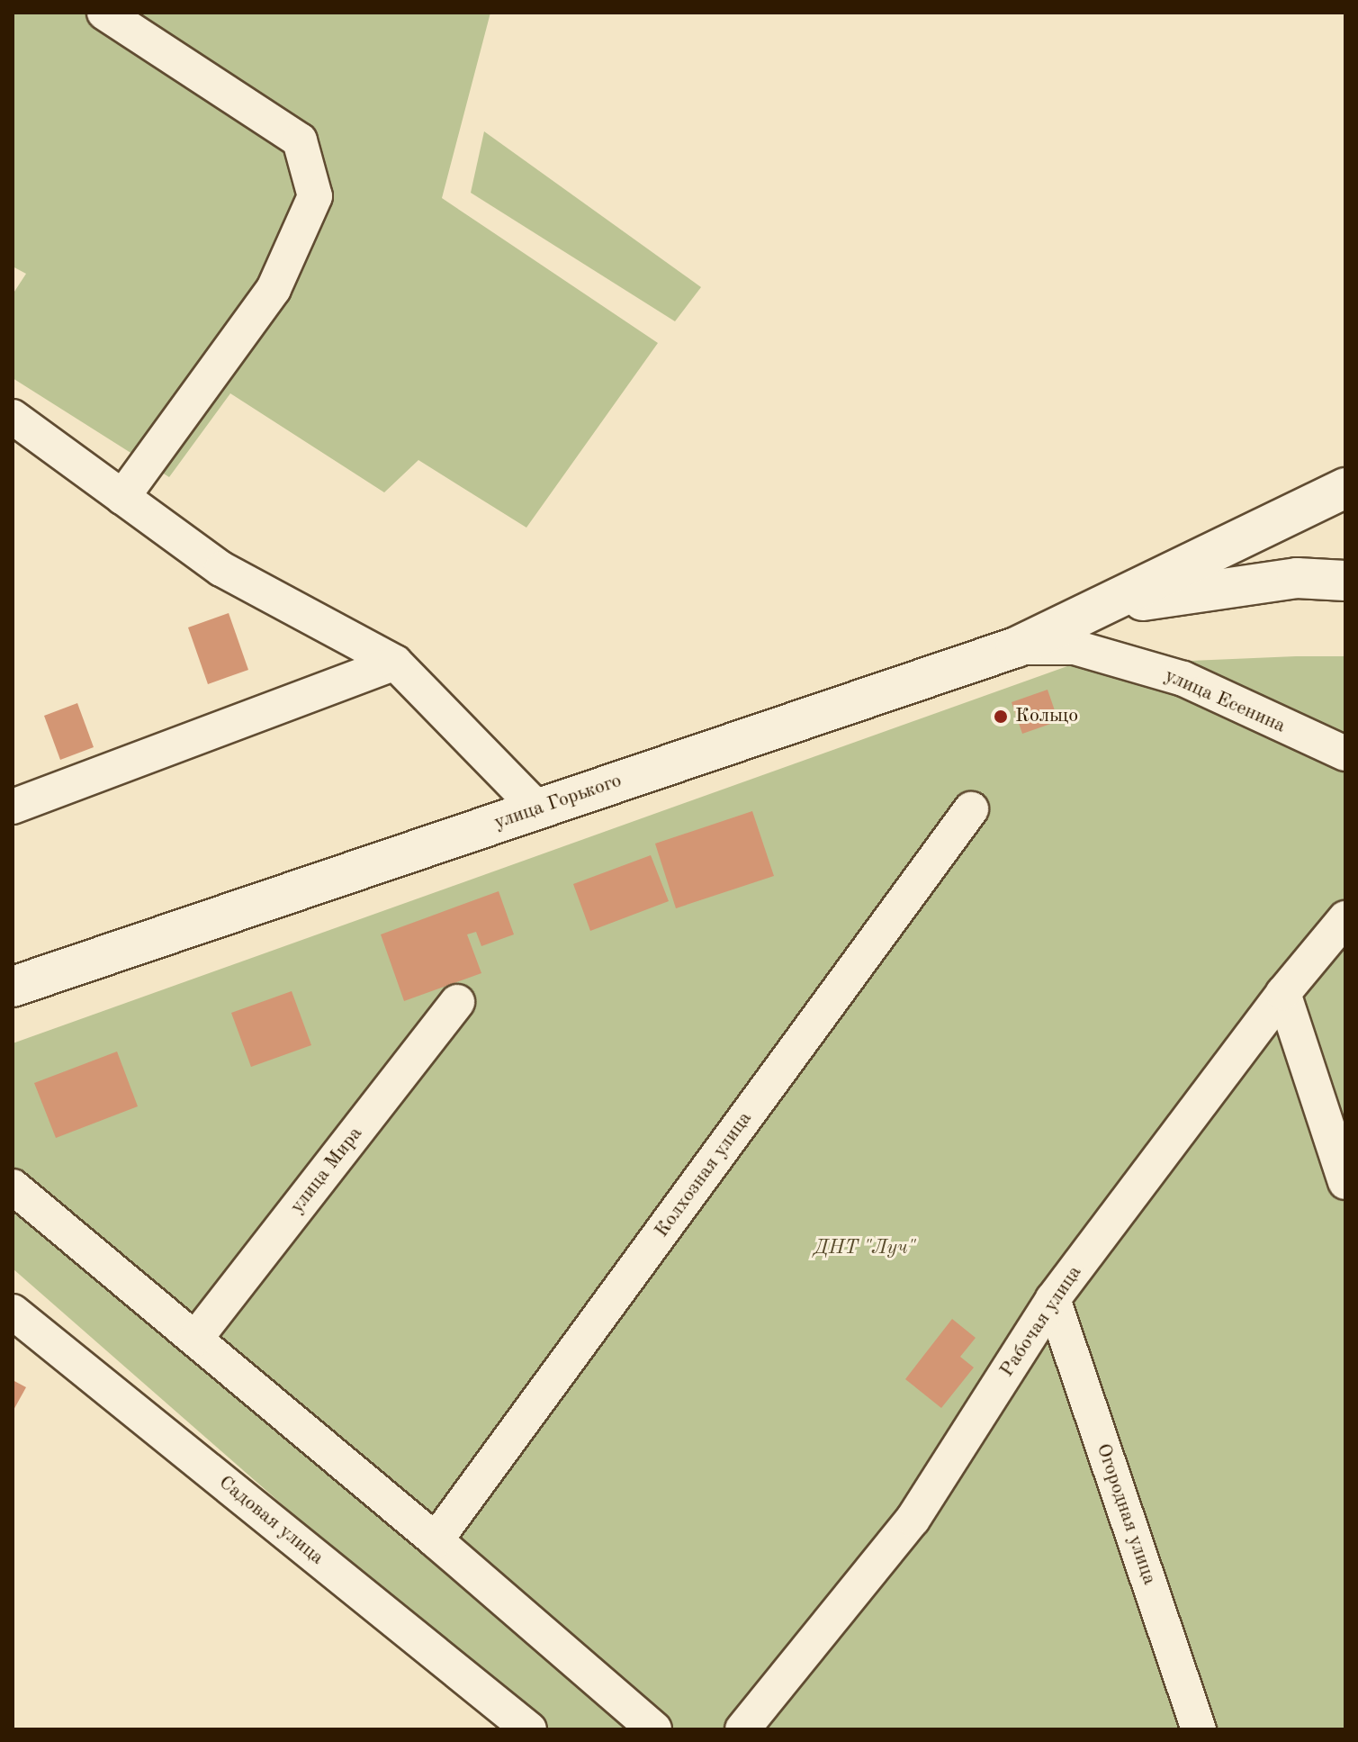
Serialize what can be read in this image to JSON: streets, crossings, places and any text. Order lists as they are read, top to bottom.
{
  "streets": {
    "main road": ["улица Горького"],
    "street": [
      "улица Есенина",
      "улица Мира",
      "Колхозная улица",
      "Рабочая улица",
      "Огородная улица",
      "Садовая улица"
    ]
  },
  "crossings": [
    ["улица Есенина", "улица Горького"],
    ["Рабочая улица", "Огородная улица"]
  ],
  "parks": ["ДНТ \"Луч\""],
  "places": ["Кольцо"]
}
